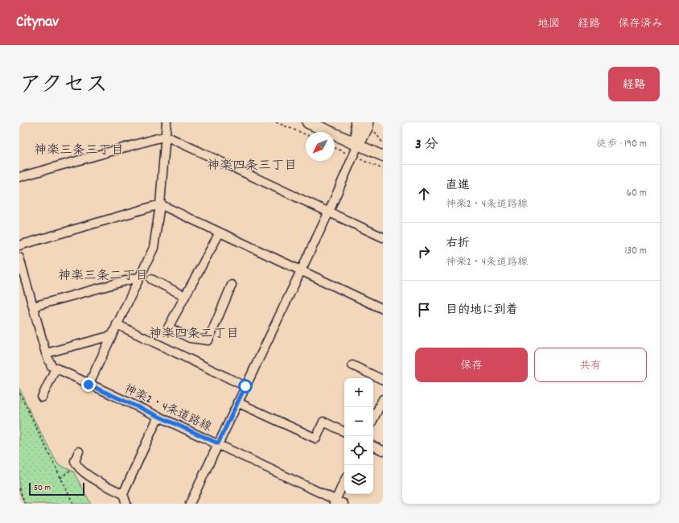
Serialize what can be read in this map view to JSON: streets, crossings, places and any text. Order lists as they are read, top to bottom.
{
  "streets": {
    "street": ["神楽2・4条道路線"]
  },
  "districts": [
    "神楽三条三丁目",
    "神楽四条三丁目",
    "神楽三条二丁目",
    "神楽四条二丁目"
  ],
  "scale_bar": "50 m",
  "north": "bottom left",
  "page": {
    "header": "Citynav",
    "nav": ["地図", "経路", "保存済み"],
    "title": "アクセス",
    "buttons": [
      "経路",
      ["保存", "共有"]
    ],
    "heading": ["3 分", "徒歩 · 190 m"],
    "list": [
      ["直進", "神楽2・4条道路線", "60 m"],
      ["右折", "神楽2・4条道路線", "130 m"],
      "目的地に到着"
    ],
    "map_buttons": ["+", "−"],
    "scale": "50 m"
  }
}
